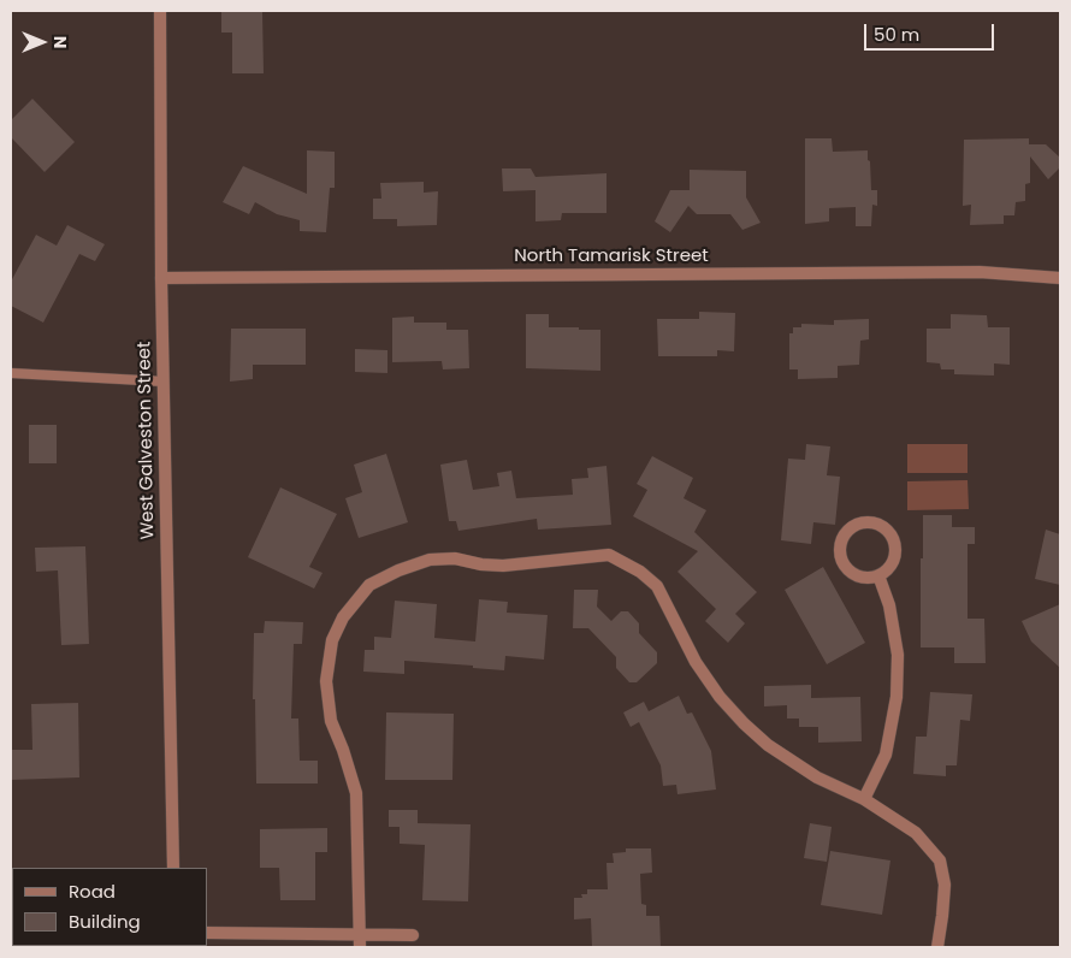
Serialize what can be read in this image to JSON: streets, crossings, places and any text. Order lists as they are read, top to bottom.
{
  "streets": {
    "street": ["North Tamarisk Street", "West Galveston Street"]
  },
  "crossings": [
    ["North Tamarisk Street", "West Galveston Street"]
  ],
  "legend": ["Road", "Building"],
  "scale_bar": "50 m",
  "north": "right"
}
